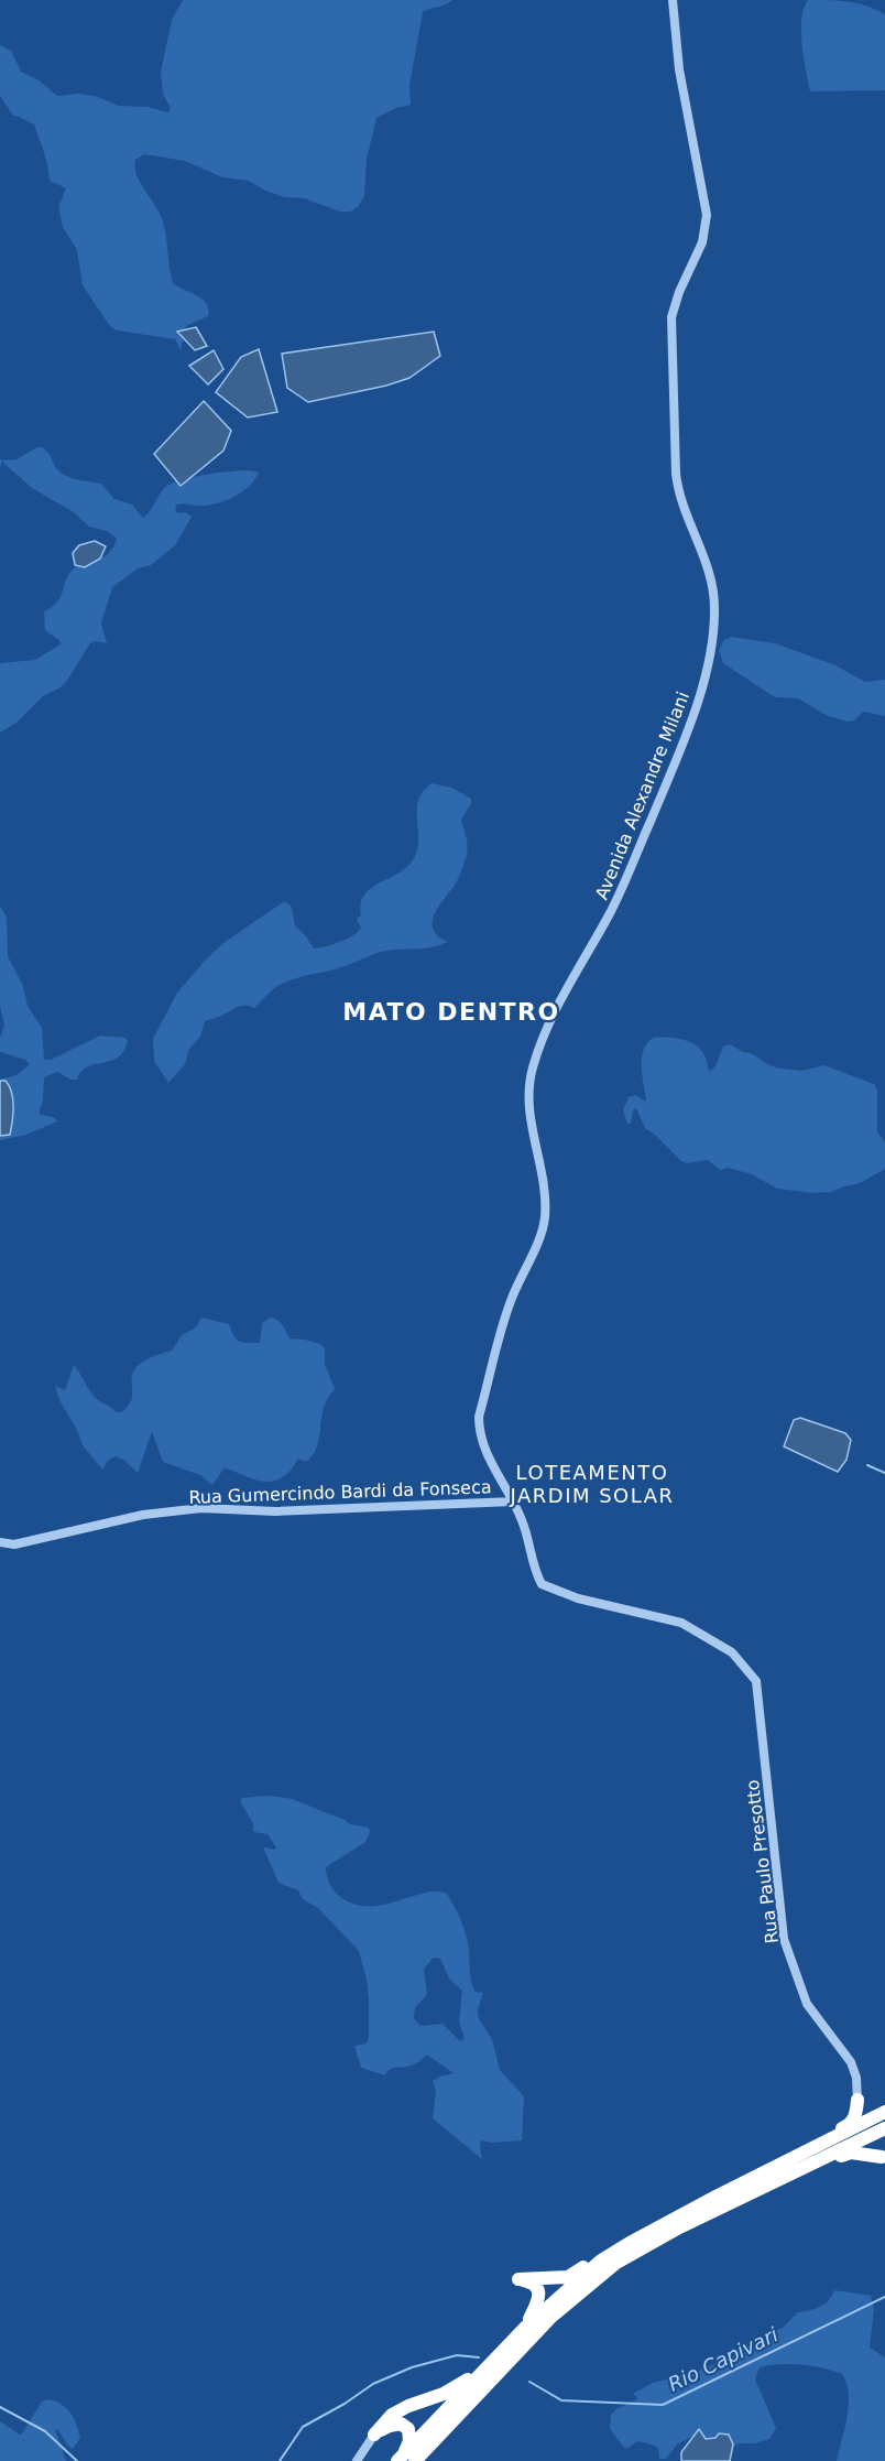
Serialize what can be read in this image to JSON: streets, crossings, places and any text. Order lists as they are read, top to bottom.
{
  "streets": {
    "street": ["Avenida Alexandre Milani", "Rua Gumercindo Bardi da Fonseca", "Rua Paulo Presotto"]
  },
  "crossings": [
    ["Avenida Alexandre Milani", "Rua Gumercindo Bardi da Fonseca"],
    ["Rua Gumercindo Bardi da Fonseca", "Rua Paulo Presotto"]
  ],
  "districts": ["MATO DENTRO", "LOTEAMENTO JARDIM SOLAR"],
  "water": ["Rio Capivari"]
}
